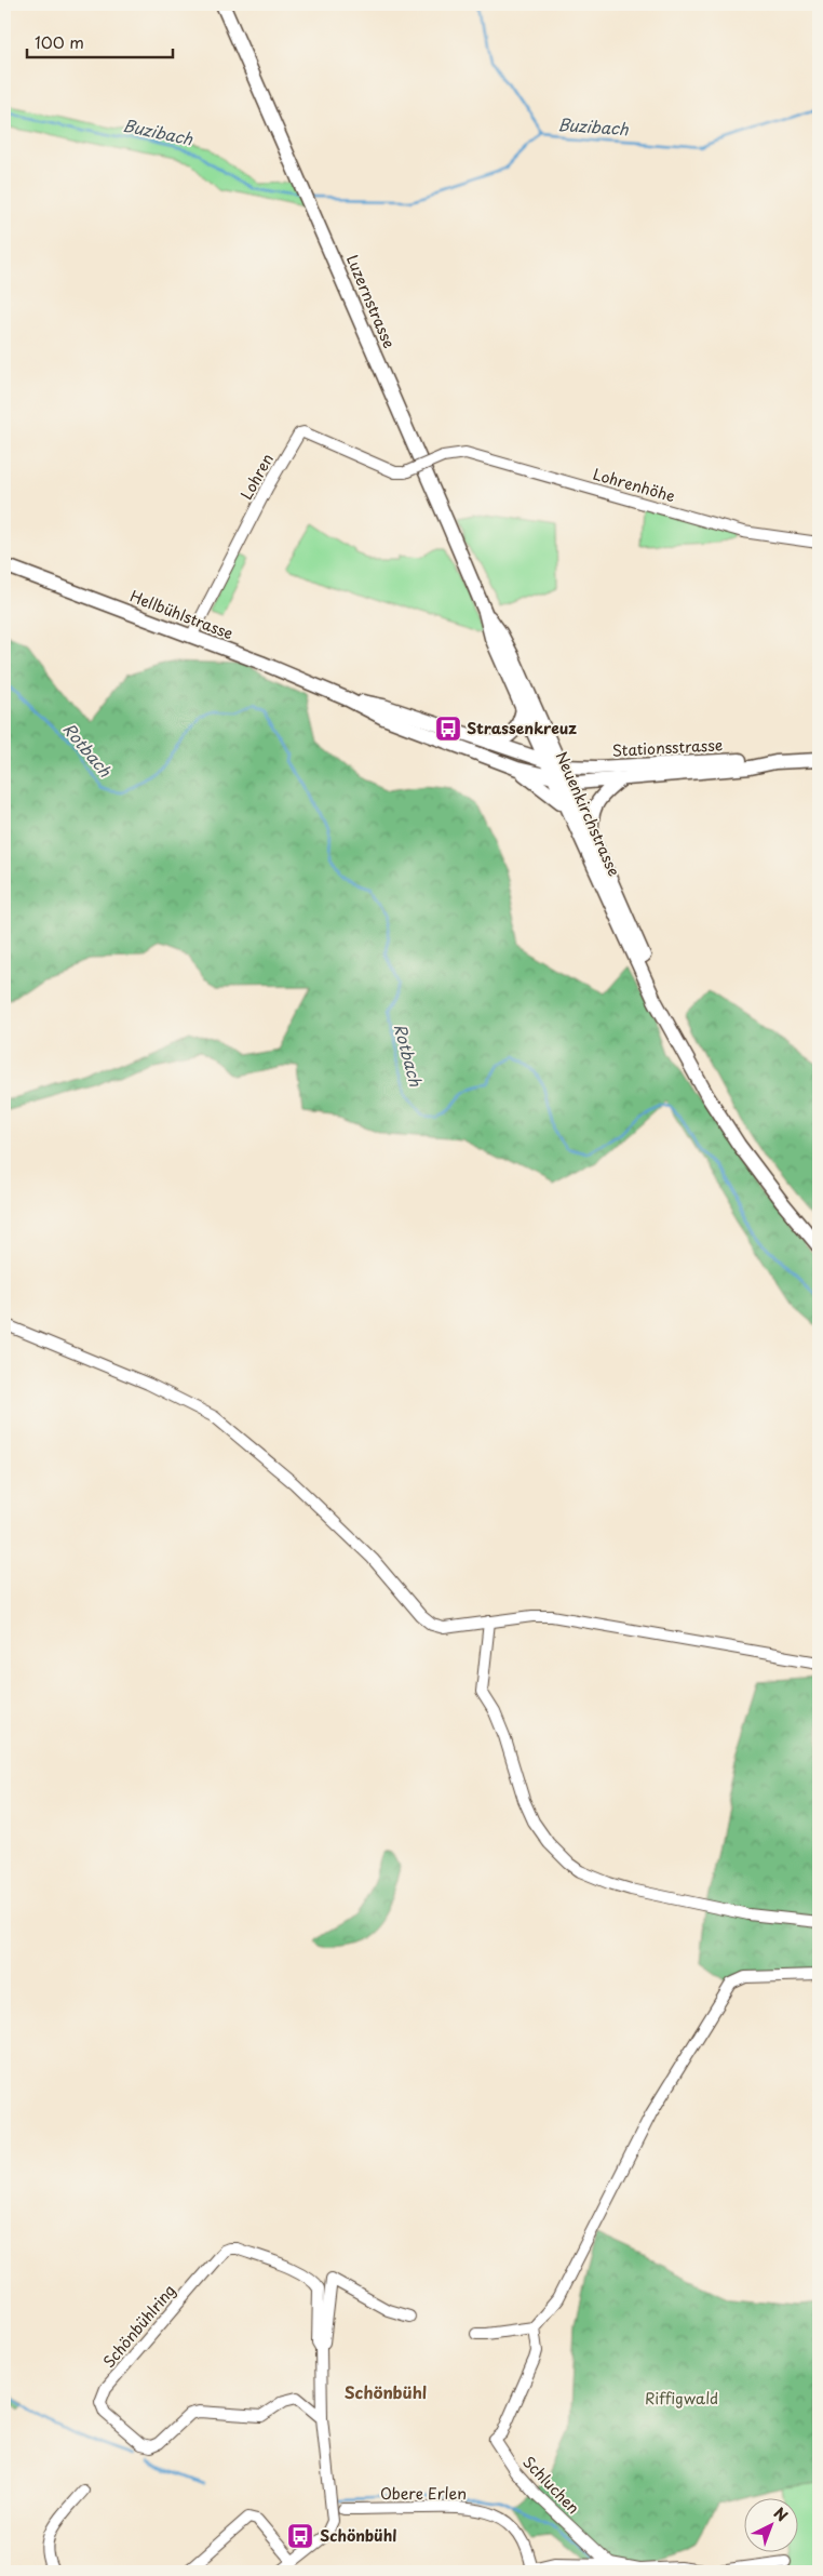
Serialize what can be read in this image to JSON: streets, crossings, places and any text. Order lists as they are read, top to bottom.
{
  "streets": {
    "main road": [
      "Luzernstrasse",
      "Hellbühlstrasse",
      "Stationsstrasse",
      "Neuenkirchstrasse"
    ],
    "street": [
      "Lohren",
      "Lohrenhöhe",
      "Schönbühlring",
      "Schluchen",
      "Obere Erlen"
    ]
  },
  "crossings": [
    ["Luzernstrasse", "Neuenkirchstrasse"],
    ["Lohren", "Lohrenhöhe"],
    ["Lohren", "Hellbühlstrasse"],
    ["Hellbühlstrasse", "Stationsstrasse"],
    ["Hellbühlstrasse", "Neuenkirchstrasse"],
    ["Stationsstrasse", "Neuenkirchstrasse"]
  ],
  "districts": ["Schönbühl"],
  "water": ["Buzibach", "Rotbach"],
  "parks": ["Riffigwald"],
  "places": {
    "bus stop": ["Strassenkreuz", "Schönbühl"]
  },
  "scale_bar": "100 m",
  "north": "top right"
}
